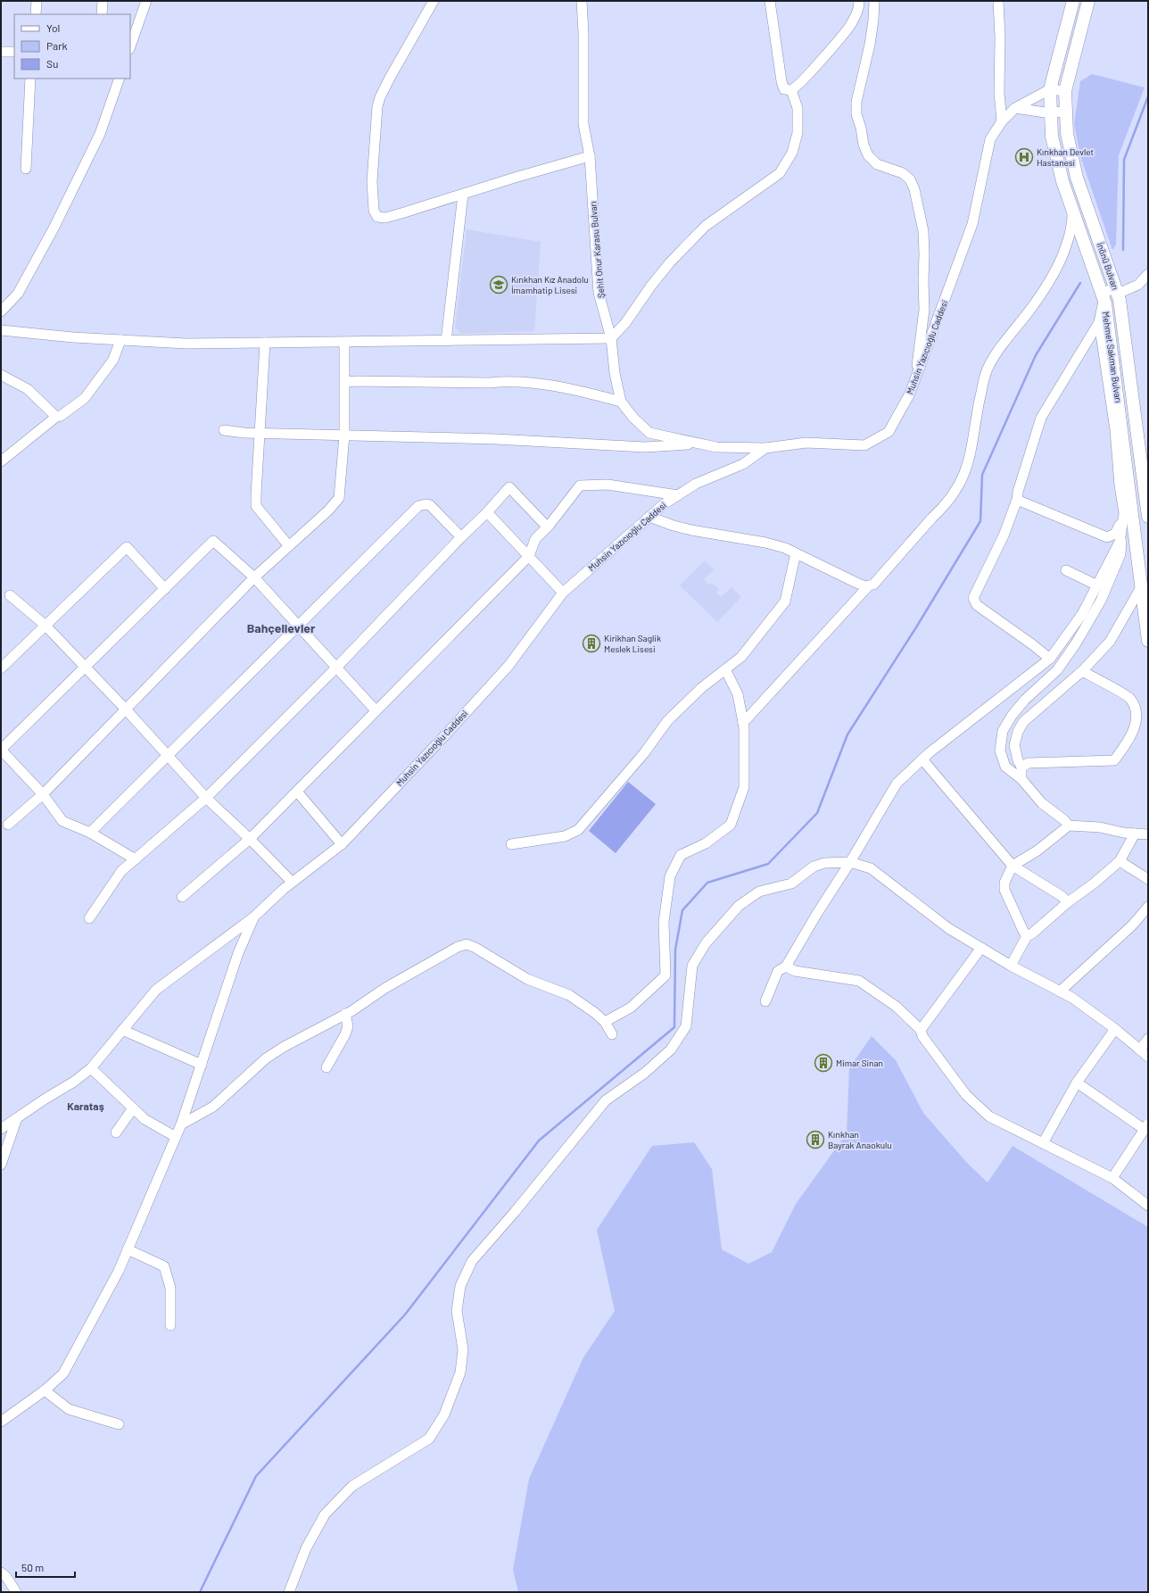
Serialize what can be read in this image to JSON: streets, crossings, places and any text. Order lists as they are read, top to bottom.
{
  "streets": {
    "main road": ["İnönü Bulvarı", "Mehmet Sakman Bulvarı"],
    "street": ["Şehit Onur Karasu Bulvarı", "Muhsin Yazıcıoğlu Caddesi"]
  },
  "crossings": [
    ["Şehit Onur Karasu Bulvarı", "Muhsin Yazıcıoğlu Caddesi"],
    ["İnönü Bulvarı", "Muhsin Yazıcıoğlu Caddesi"],
    ["İnönü Bulvarı", "Mehmet Sakman Bulvarı"]
  ],
  "districts": ["Bahçelievler", "Karataş"],
  "places": {
    "hospital": ["Kırıkhan Devlet Hastanesi"],
    "school or university": ["Kırıkhan Kız Anadolu İmamhatip Lisesi"],
    "building": ["Kirikhan Saglik Meslek Lisesi", "Mimar Sinan", "Kırıkhan Bayrak Anaokulu"]
  },
  "legend": ["Yol", "Park", "Su"],
  "scale_bar": "50 m"
}
